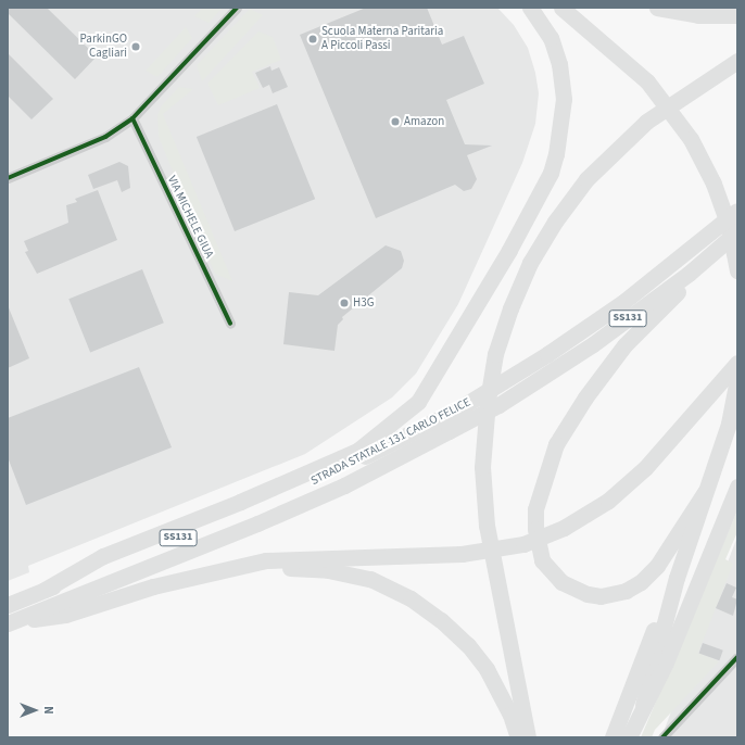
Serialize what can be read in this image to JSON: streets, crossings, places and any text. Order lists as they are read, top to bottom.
{
  "streets": {
    "highway": ["SS131", "STRADA STATALE 131 CARLO FELICE"],
    "street": ["VIA MICHELE GIUA"]
  },
  "places": [
    "Scuola Materna Paritaria A Piccoli Passi",
    "ParkinGO Cagliari",
    "Amazon",
    "H3G"
  ],
  "north": "right"
}
